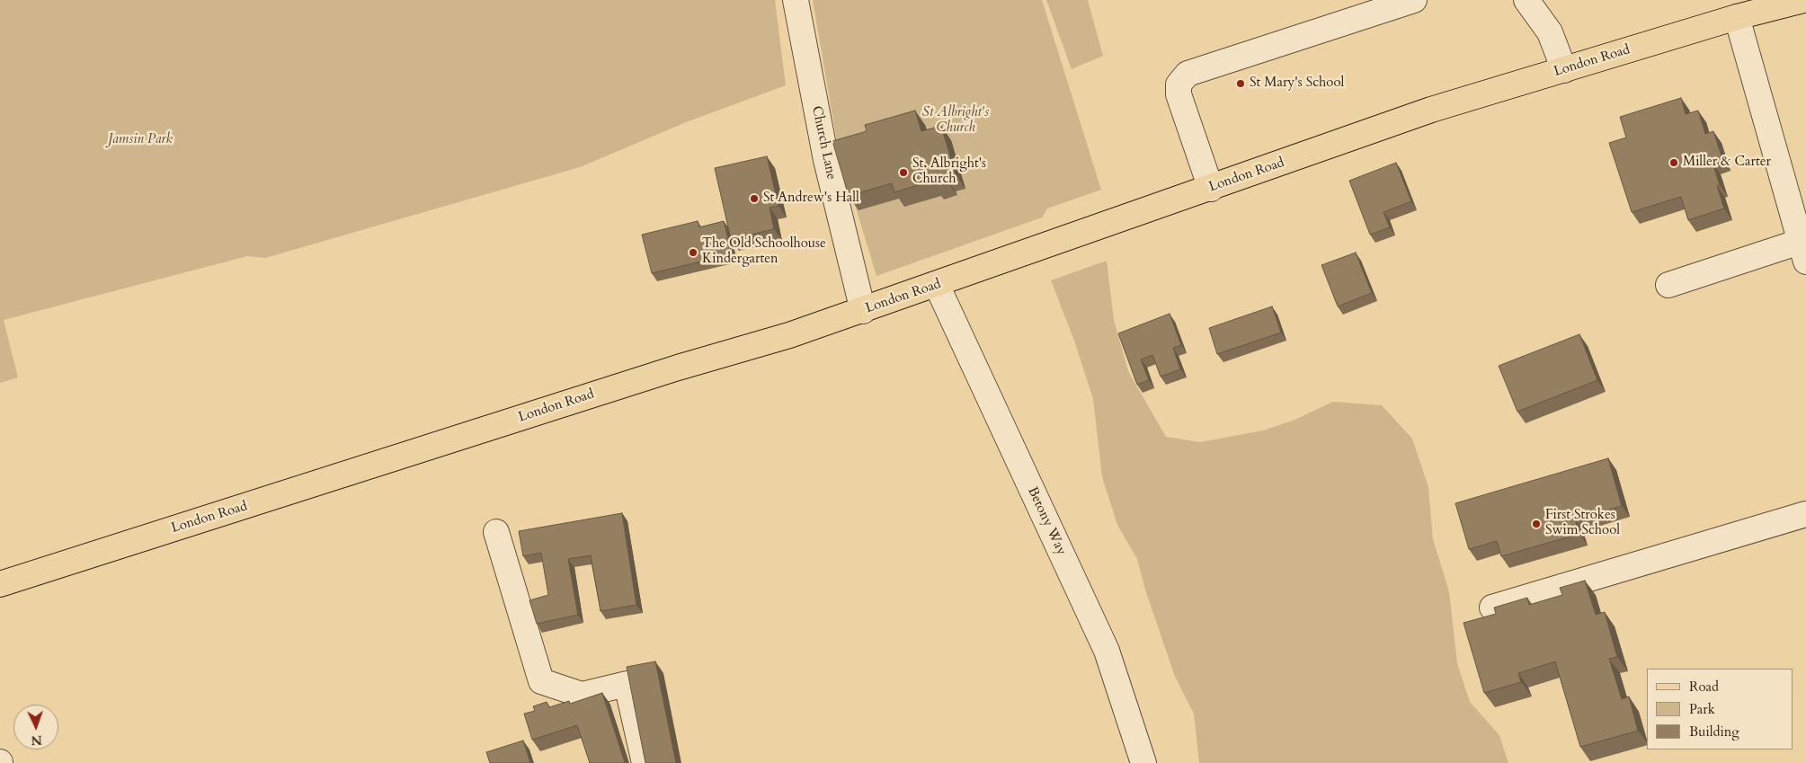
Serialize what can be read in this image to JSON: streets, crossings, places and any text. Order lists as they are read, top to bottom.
{
  "streets": {
    "main road": ["London Road"],
    "street": ["Church Lane", "Betony Way"]
  },
  "crossings": [
    ["London Road", "Church Lane"],
    ["London Road", "Betony Way"]
  ],
  "parks": ["St Albright's Church", "Jamsin Park"],
  "places": [
    "St Mary's School",
    "Miller & Carter",
    "St. Albright's Church",
    "St Andrew's Hall",
    "The Old Schoolhouse Kindergarten",
    "First Strokes Swim School"
  ],
  "legend": ["Road", "Park", "Building"],
  "north": "bottom"
}
